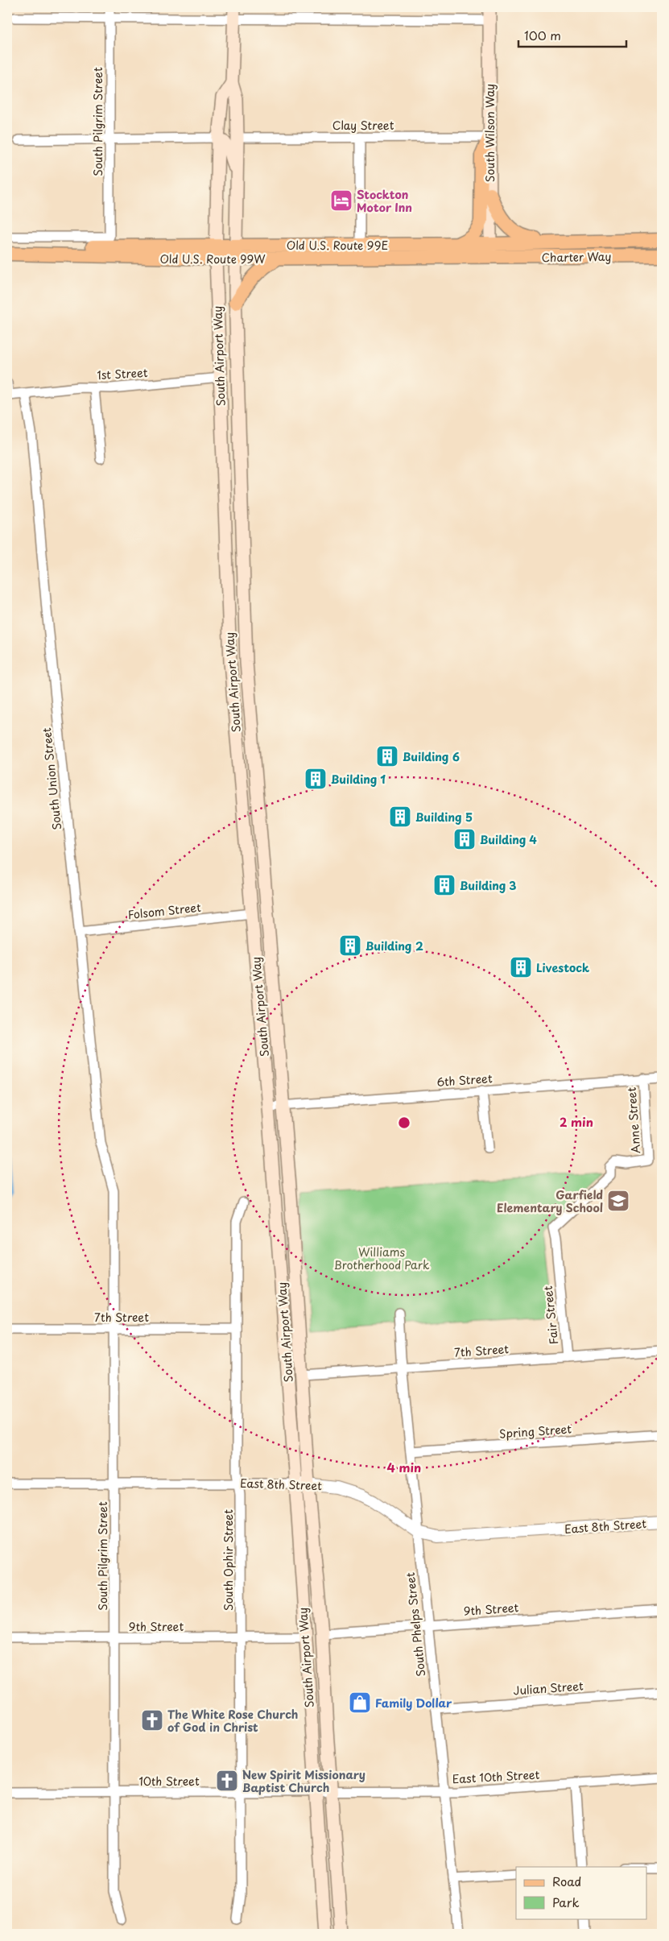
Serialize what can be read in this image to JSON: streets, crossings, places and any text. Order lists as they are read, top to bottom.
{
  "streets": {
    "main road": [
      "South Wilson Way",
      "Old U.S. Route 99E",
      "Charter Way",
      "Old U.S. Route 99W",
      "South Airport Way"
    ],
    "street": [
      "South Pilgrim Street",
      "Clay Street",
      "1st Street",
      "South Union Street",
      "Folsom Street",
      "6th Street",
      "Anne Street",
      "Fair Street",
      "7th Street",
      "Spring Street",
      "East 8th Street",
      "South Ophir Street",
      "9th Street",
      "South Phelps Street",
      "Julian Street",
      "East 10th Street",
      "10th Street"
    ]
  },
  "crossings": [
    ["South Pilgrim Street", "Old U.S. Route 99E"],
    ["South Pilgrim Street", "Old U.S. Route 99W"],
    ["South Pilgrim Street", "South Union Street"],
    ["South Pilgrim Street", "7th Street"],
    ["South Pilgrim Street", "East 8th Street"],
    ["South Pilgrim Street", "9th Street"],
    ["South Pilgrim Street", "10th Street"],
    ["Clay Street", "South Wilson Way"],
    ["Clay Street", "South Airport Way"],
    ["South Wilson Way", "Old U.S. Route 99E"],
    ["South Wilson Way", "Charter Way"],
    ["South Wilson Way", "Old U.S. Route 99W"],
    ["Old U.S. Route 99E", "Old U.S. Route 99W"],
    ["Old U.S. Route 99E", "South Airport Way"],
    ["Charter Way", "Old U.S. Route 99W"],
    ["Old U.S. Route 99W", "South Airport Way"],
    ["South Airport Way", "1st Street"],
    ["South Airport Way", "Folsom Street"],
    ["South Airport Way", "6th Street"],
    ["South Airport Way", "7th Street"],
    ["South Airport Way", "East 8th Street"],
    ["South Airport Way", "9th Street"],
    ["South Airport Way", "East 10th Street"],
    ["South Airport Way", "10th Street"],
    ["1st Street", "South Union Street"],
    ["South Union Street", "Folsom Street"],
    ["6th Street", "Anne Street"],
    ["Anne Street", "Fair Street"],
    ["Fair Street", "7th Street"],
    ["7th Street", "South Ophir Street"],
    ["7th Street", "South Phelps Street"],
    ["Spring Street", "South Phelps Street"],
    ["East 8th Street", "South Ophir Street"],
    ["East 8th Street", "South Phelps Street"],
    ["South Ophir Street", "9th Street"],
    ["South Ophir Street", "10th Street"],
    ["9th Street", "South Phelps Street"],
    ["South Phelps Street", "Julian Street"],
    ["South Phelps Street", "East 10th Street"],
    ["East 10th Street", "10th Street"]
  ],
  "parks": ["Williams Brotherhood Park"],
  "places": {
    "hotel": ["Stockton Motor Inn"],
    "building": [
      "Building 6",
      "Building 1",
      "Building 5",
      "Building 4",
      "Building 3",
      "Building 2",
      "Livestock"
    ],
    "school or university": ["Garfield Elementary School"],
    "shop": ["Family Dollar"],
    "church": ["The White Rose Church of God in Christ", "New Spirit Missionary Baptist Church"]
  },
  "legend": ["Road", "Park"],
  "scale_bar": "100 m",
  "rings": ["2 min", "4 min"]
}
